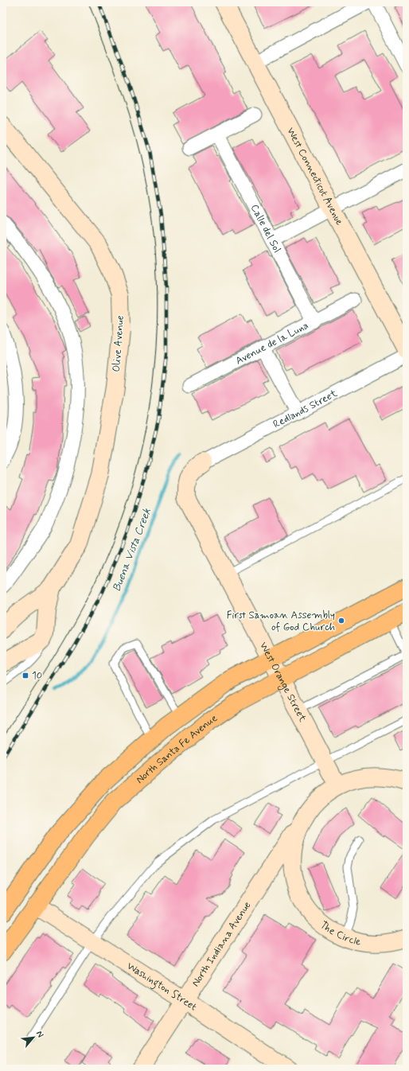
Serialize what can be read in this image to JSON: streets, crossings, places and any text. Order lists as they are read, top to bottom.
{
  "streets": {
    "main road": ["North Santa Fe Avenue"],
    "street": [
      "West Connecticut Avenue",
      "Calle del Sol",
      "Olive Avenue",
      "Avenue de la Luna",
      "Redlands Street",
      "West Orange Street",
      "The Circle",
      "North Indiana Avenue",
      "Washington Street"
    ]
  },
  "crossings": [
    ["Calle del Sol", "Avenue de la Luna"],
    ["Redlands Street", "West Orange Street"],
    ["West Orange Street", "North Santa Fe Avenue"],
    ["West Orange Street", "The Circle"],
    ["North Santa Fe Avenue", "Washington Street"],
    ["The Circle", "North Indiana Avenue"],
    ["North Indiana Avenue", "Washington Street"]
  ],
  "water": ["Buena Vista Creek"],
  "places": {
    "other": ["First Samoan Assembly of God Church"],
    "transit": ["10"]
  },
  "north": "top right"
}
